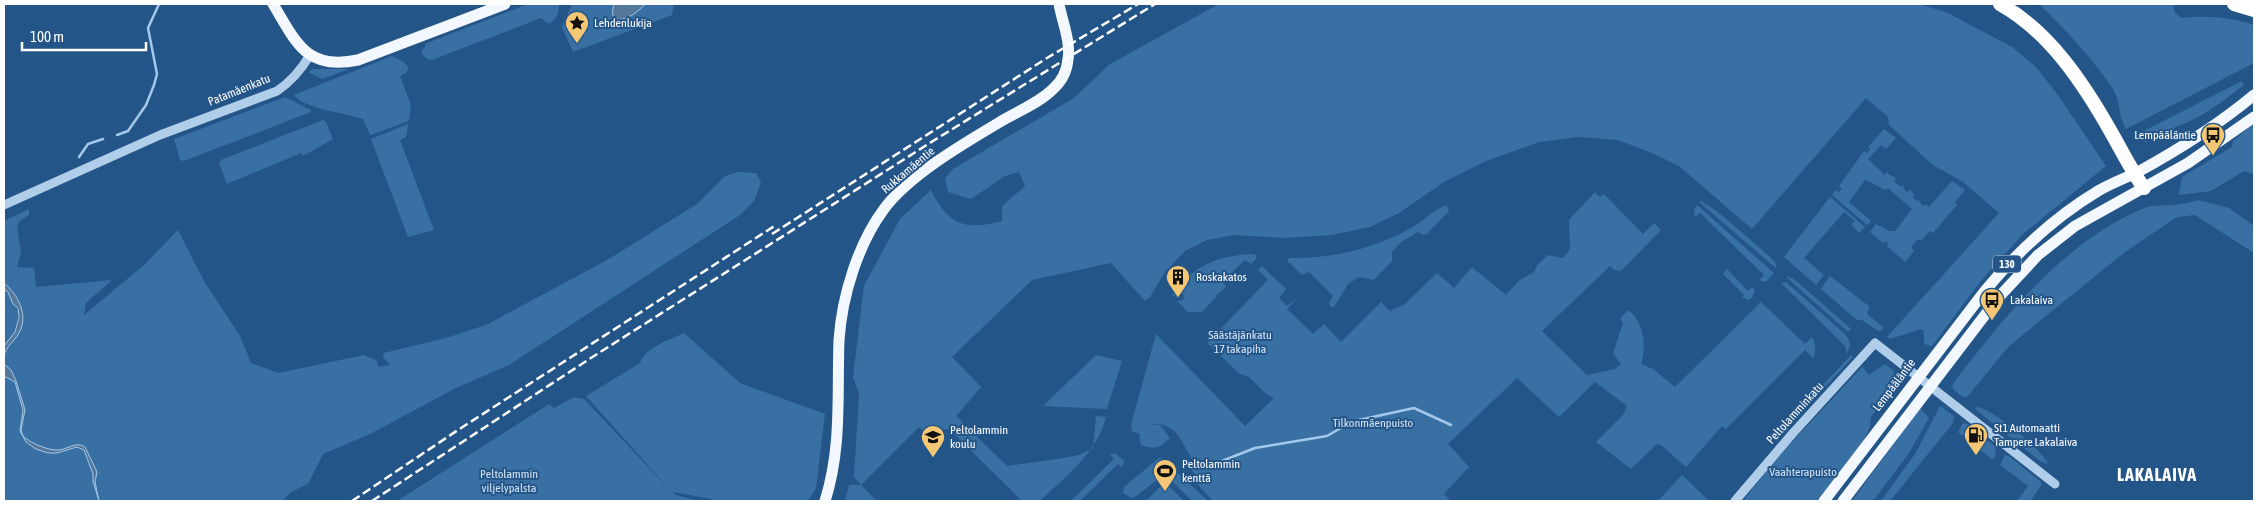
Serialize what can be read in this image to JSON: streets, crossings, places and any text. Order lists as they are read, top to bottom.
{
  "streets": {
    "main road": ["Rukkamäentie", "130", "Lempääläntie"],
    "street": ["Patamäenkatu", "Peltolamminkatu"]
  },
  "crossings": [
    ["Lempääläntie", "Peltolamminkatu"]
  ],
  "districts": ["LAKALAIVA"],
  "parks": [
    "Säästäjänkatu 17 takapiha",
    "Tilkonmäenpuisto",
    "Vaahterapuisto",
    "Peltolammin viljelypalsta"
  ],
  "places": {
    "place": ["Lehdenlukija"],
    "bus stop": ["Lempääläntie", "Lakalaiva"],
    "building": ["Roskakatos"],
    "fuel station": ["St1 Automaatti Tampere Lakalaiva"],
    "school or university": ["Peltolammin koulu"],
    "sports": ["Peltolammin kenttä"]
  },
  "scale_bar": "100 m"
}
